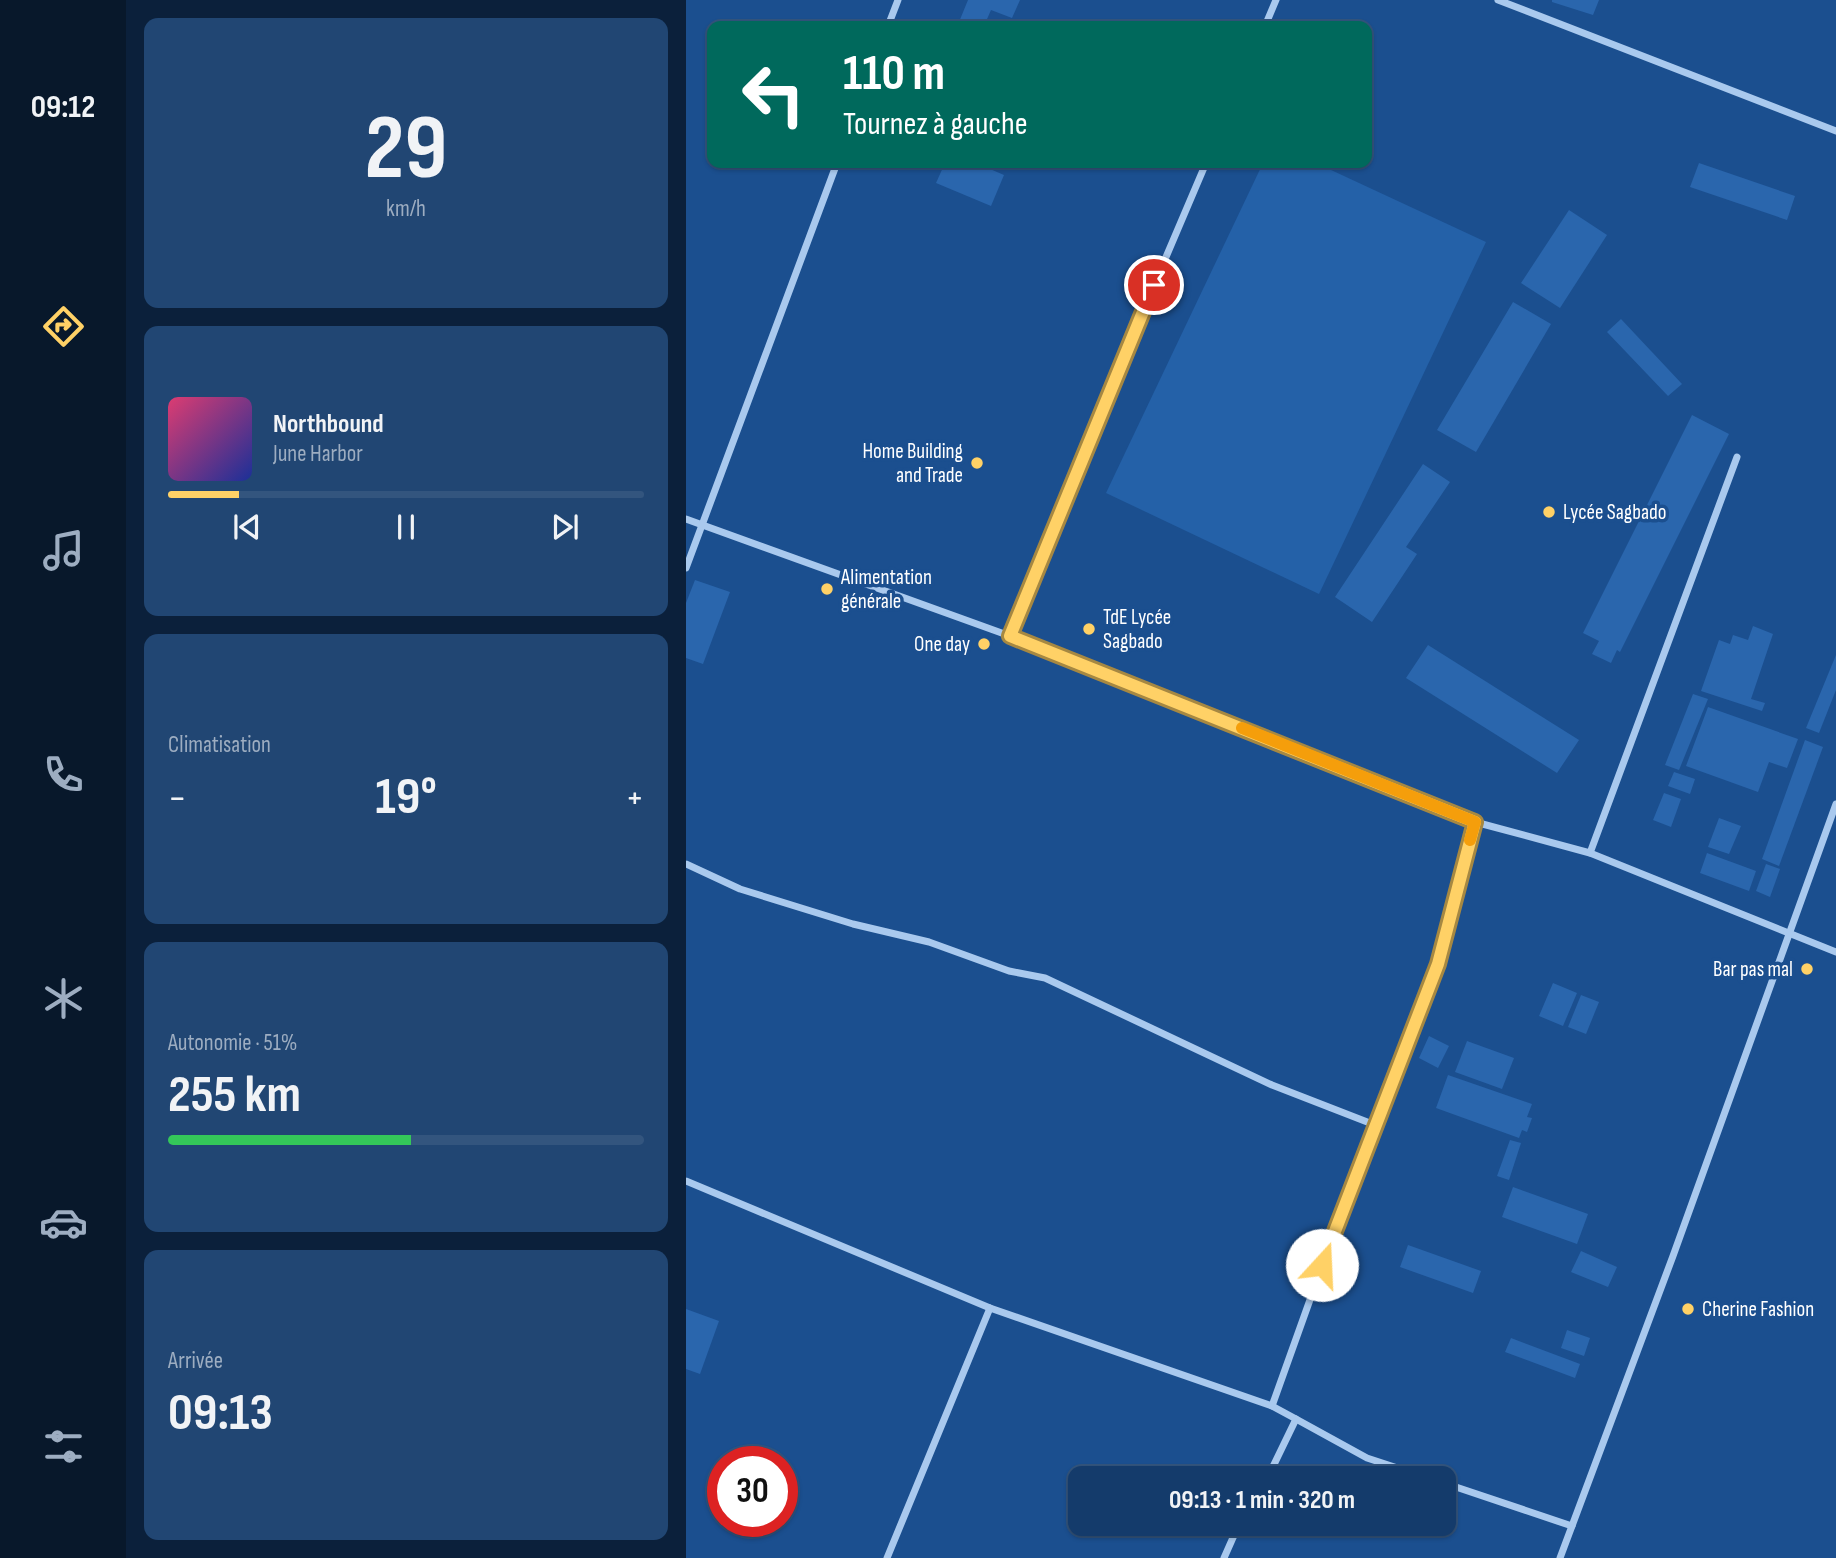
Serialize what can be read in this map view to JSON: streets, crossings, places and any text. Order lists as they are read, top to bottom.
{
  "places": [
    "Home Building and Trade",
    "Lycée Sagbado",
    "Alimentation générale",
    "TdE Lycée Sagbado",
    "One day",
    "Bar pas mal",
    "Cherine Fashion"
  ],
  "page": {
    "tabs": "09:12",
    "tile": [
      ["29", "km/h"],
      "Climatisation",
      ["Autonomie · 51%", "255 km"],
      ["Arrivée", "09:13"]
    ],
    "turn": ["110 m", "Tournez à gauche"],
    "song": ["Northbound", "June Harbor"],
    "heat": ["−", "19°", "+"],
    "limit": "30",
    "trip": "09:13 · 1 min · 320 m"
  }
}
